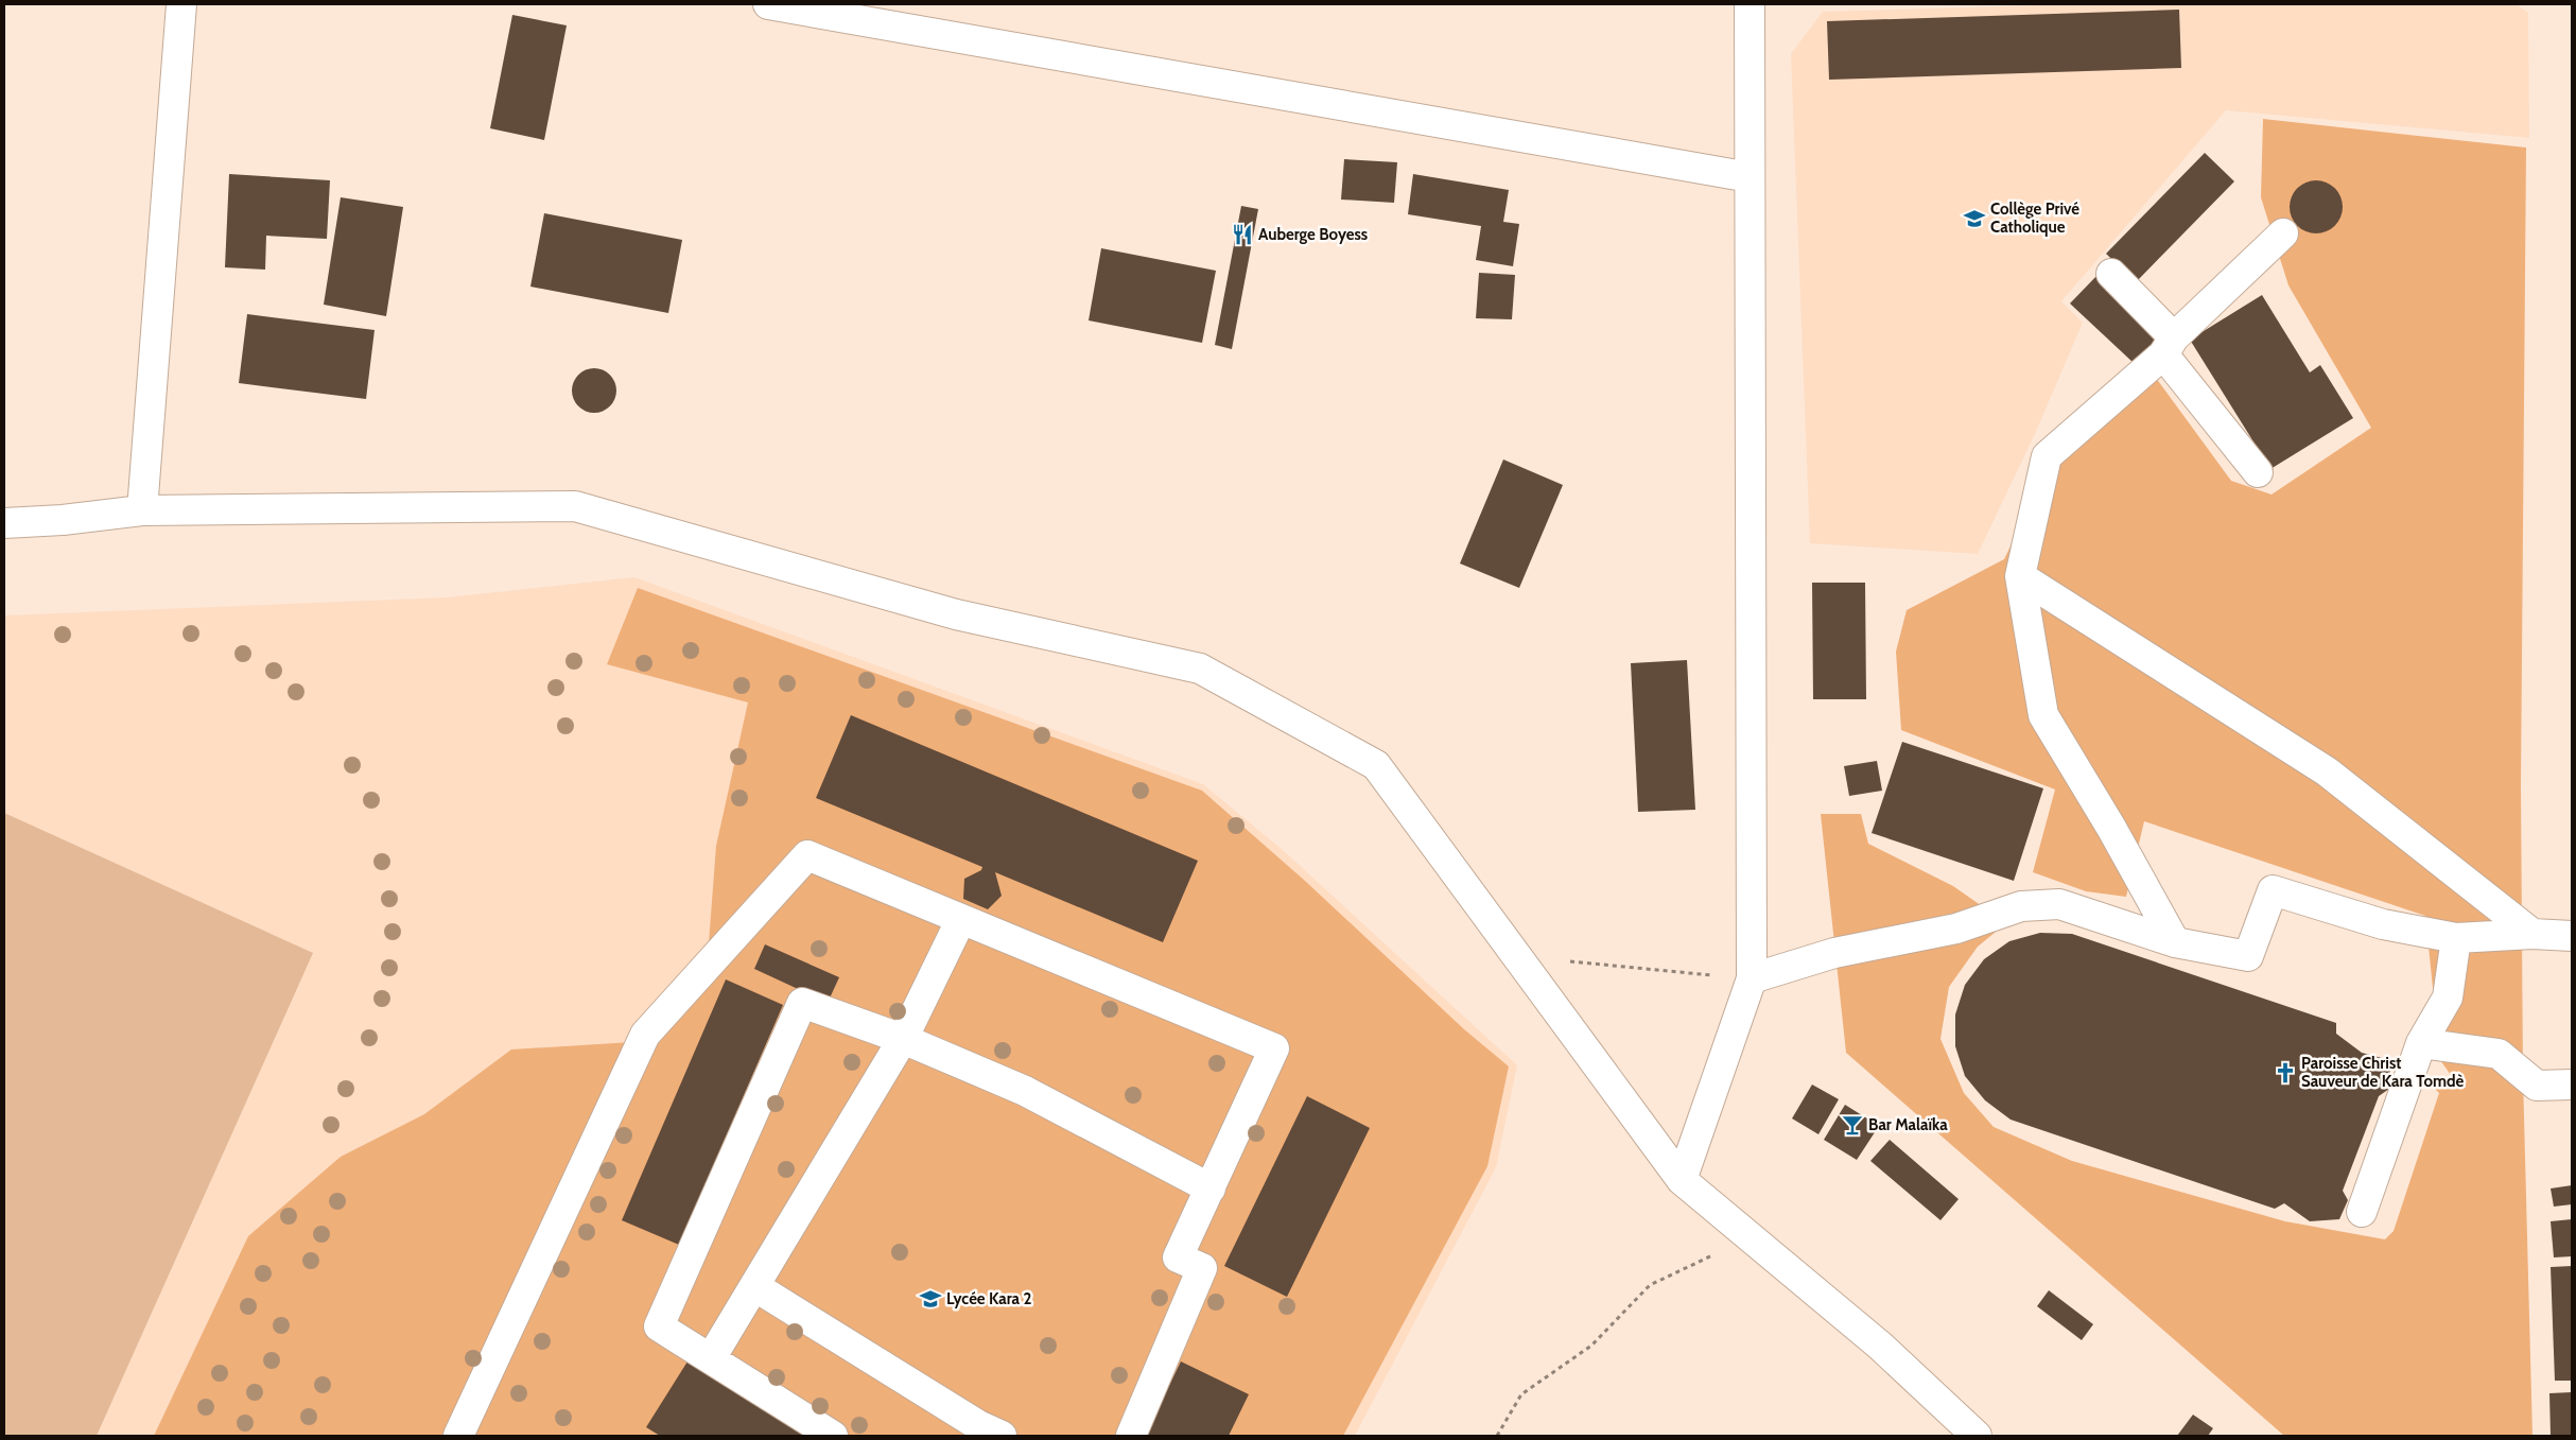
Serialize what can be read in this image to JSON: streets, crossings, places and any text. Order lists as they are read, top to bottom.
{
  "places": {
    "school or university": ["Collège Privé Catholique", "Lycée Kara 2"],
    "restaurant": ["Auberge Boyess"],
    "church": ["Paroisse Christ Sauveur de Kara Tomdè"],
    "bar": ["Bar Malaïka"]
  }
}
